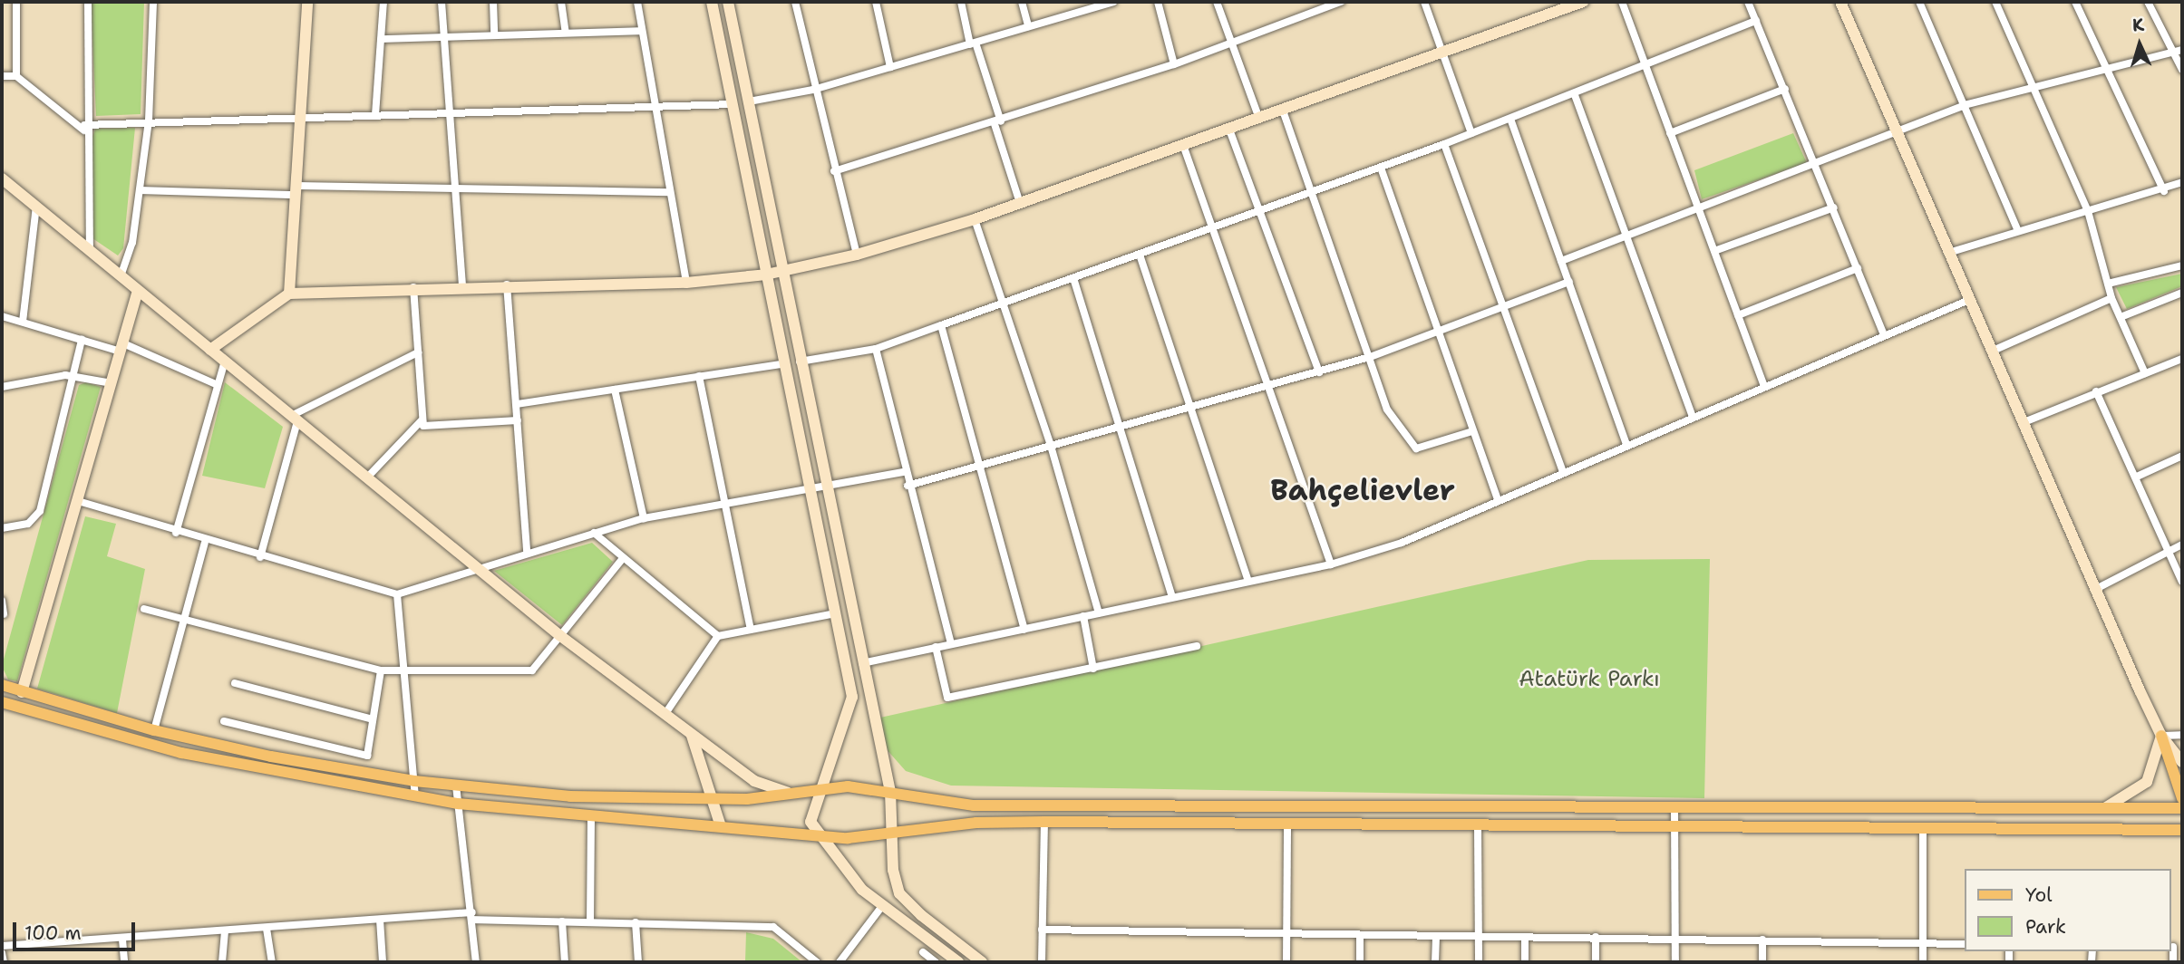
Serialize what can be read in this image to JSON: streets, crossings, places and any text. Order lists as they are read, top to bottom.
{
  "districts": ["Bahçelievler"],
  "parks": ["Atatürk Parkı"],
  "legend": ["Yol", "Park"],
  "scale_bar": "100 m",
  "north": "top"
}
